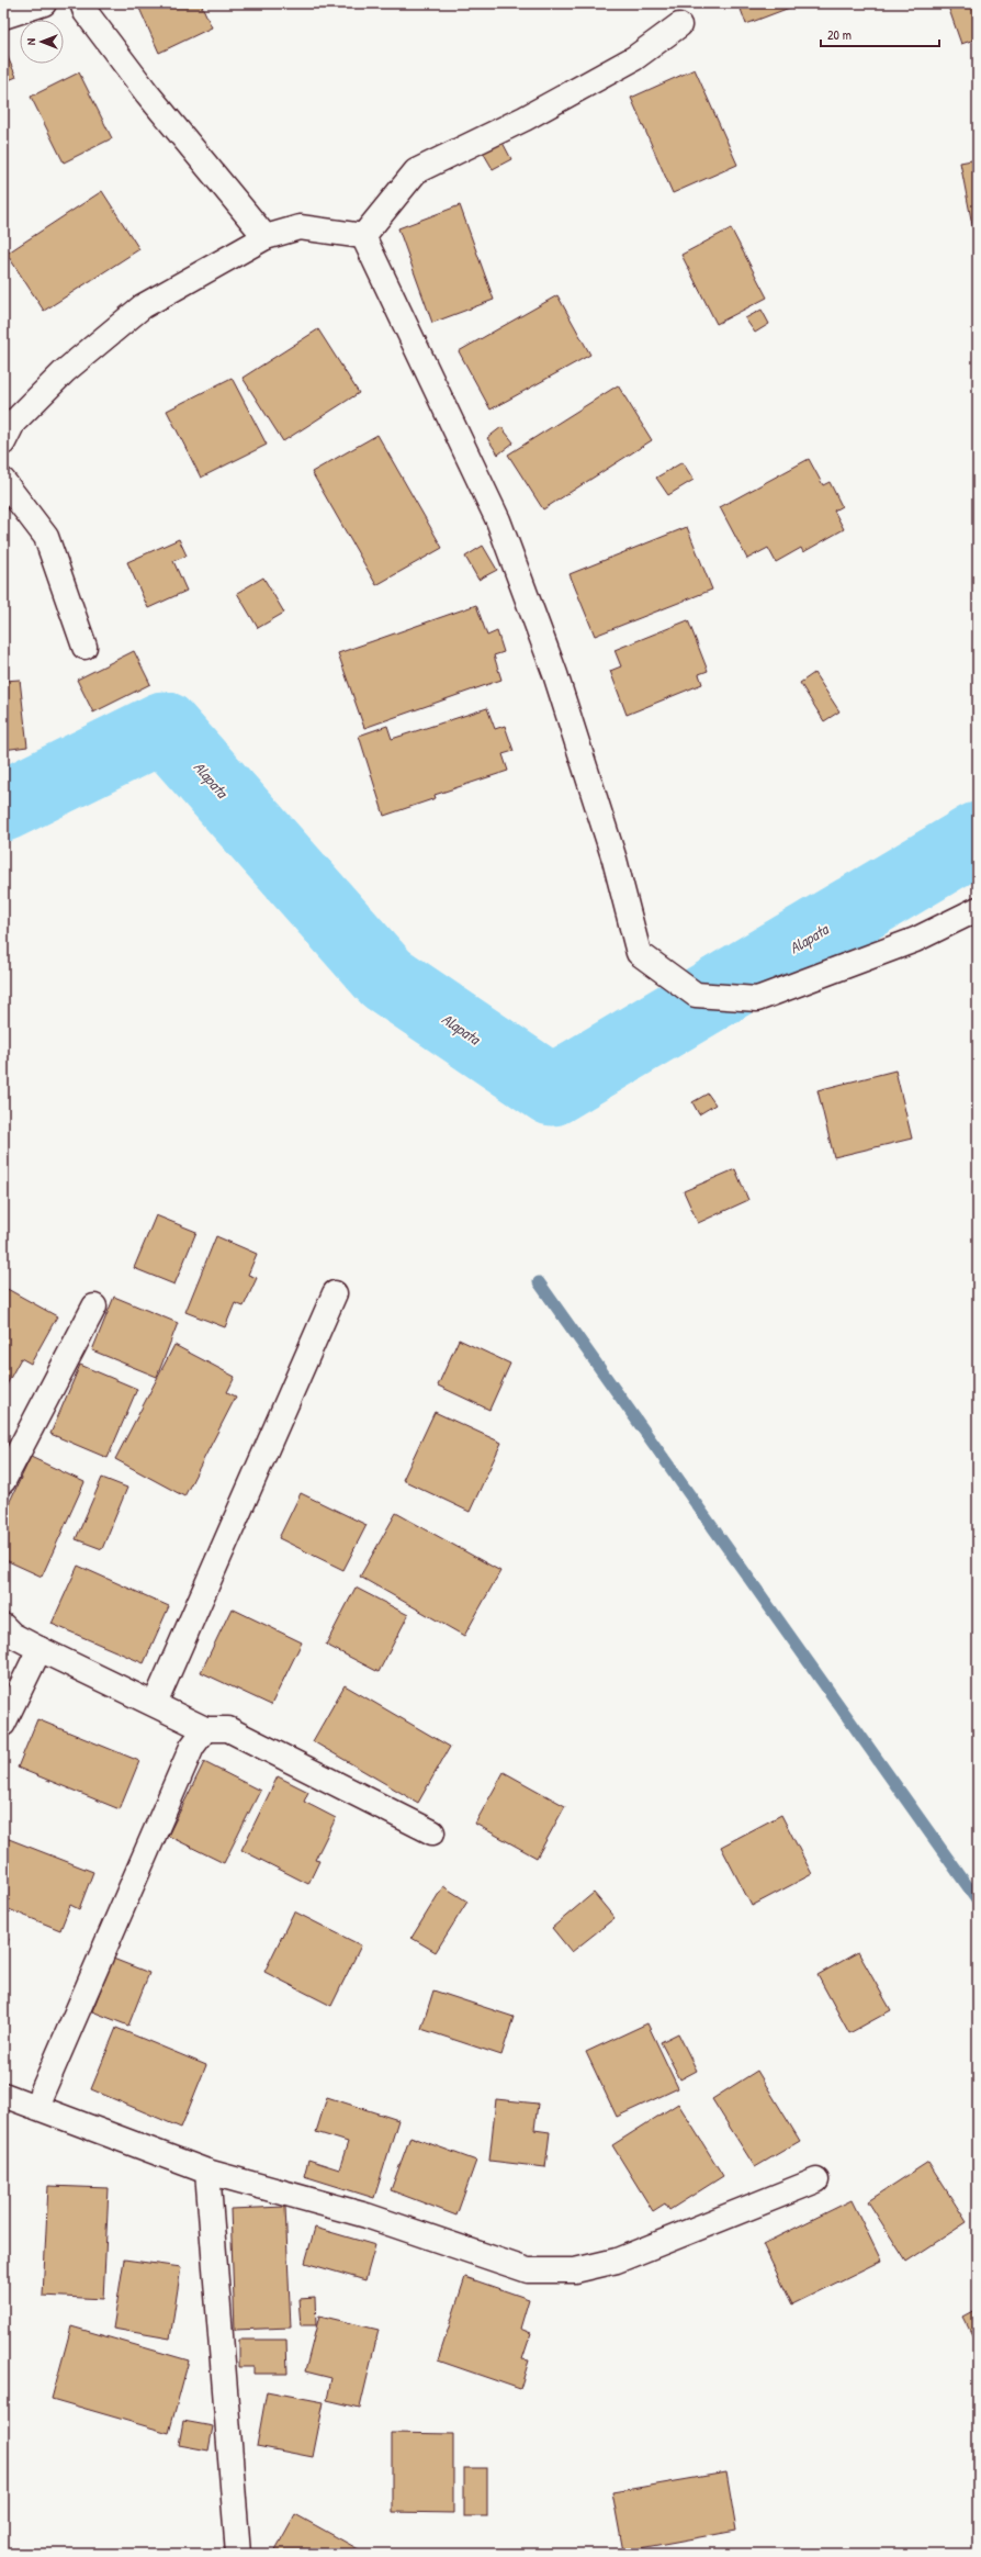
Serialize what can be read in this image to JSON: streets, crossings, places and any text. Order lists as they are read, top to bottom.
{
  "water": ["Alapata"],
  "scale_bar": "20 m",
  "north": "left"
}
